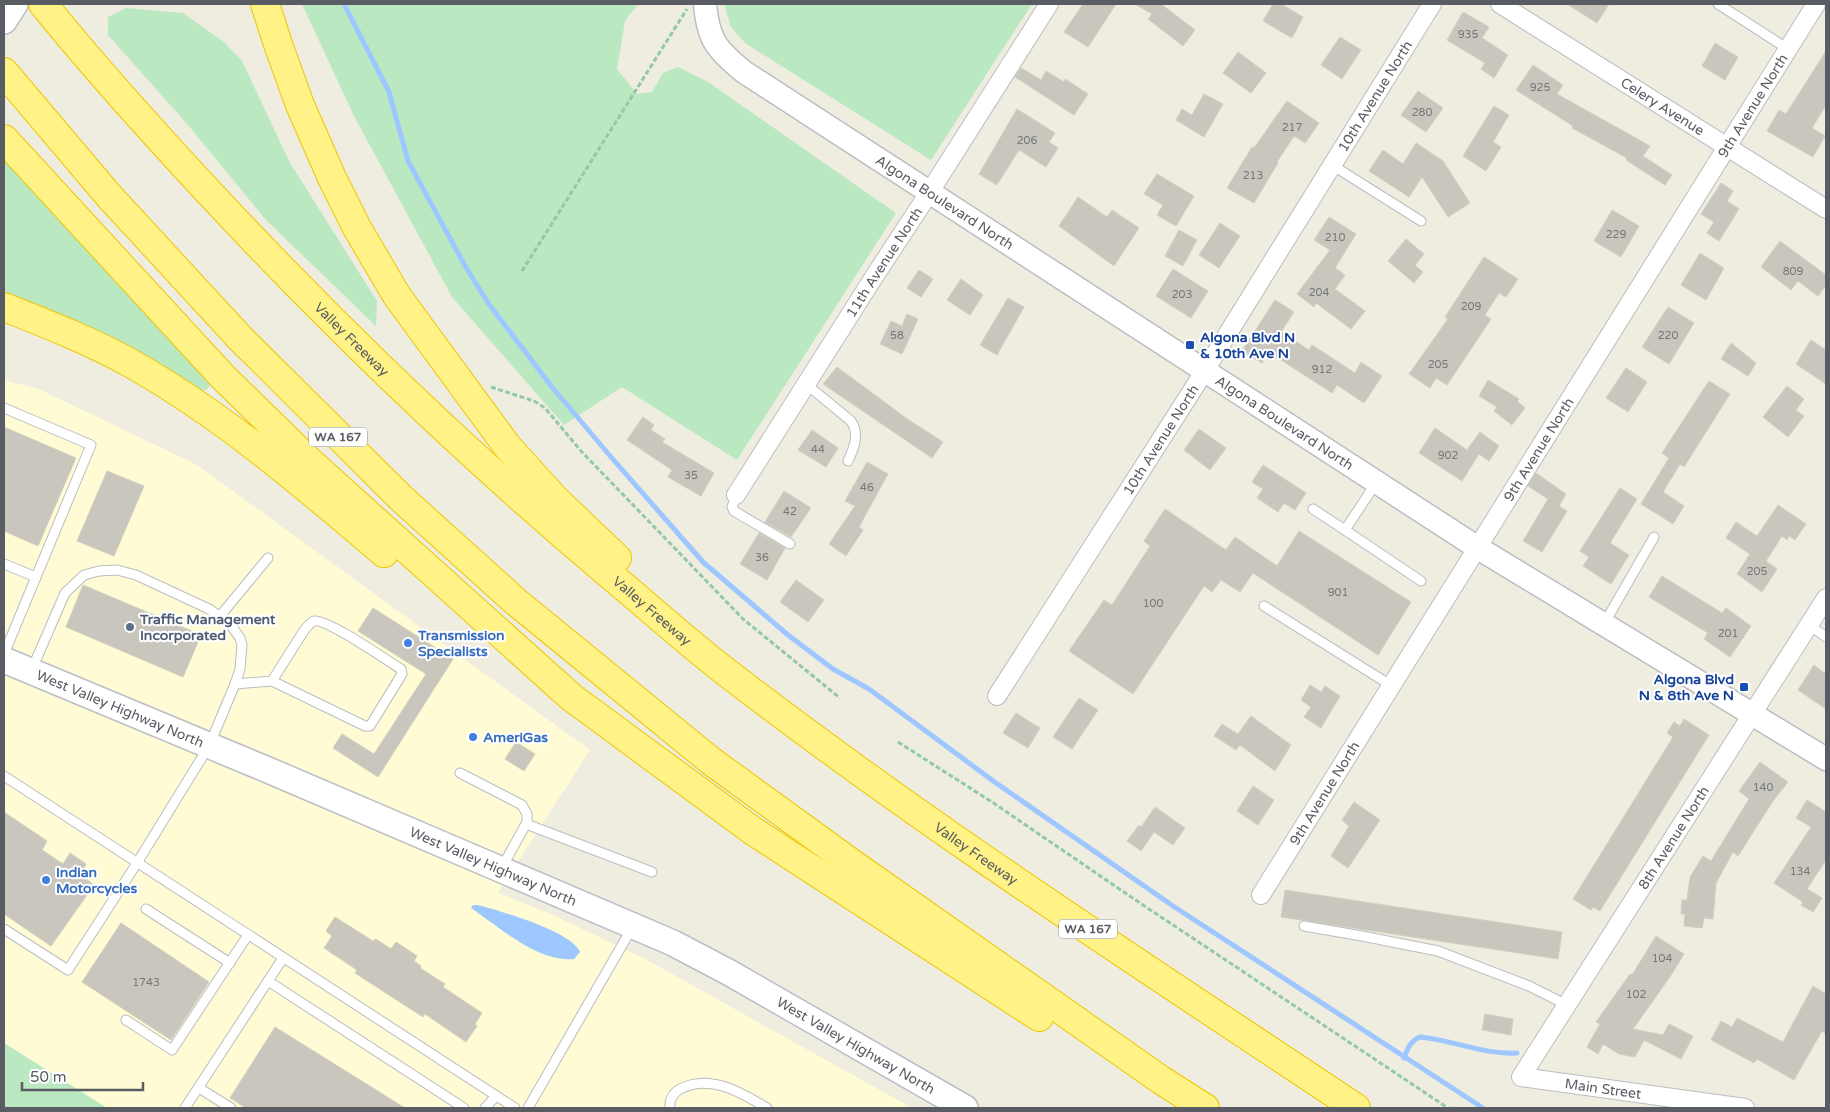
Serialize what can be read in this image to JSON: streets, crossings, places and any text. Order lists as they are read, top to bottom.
{
  "streets": {
    "highway": ["Valley Freeway", "WA 167"],
    "main road": ["West Valley Highway North"],
    "street": [
      "10th Avenue North",
      "9th Avenue North",
      "Celery Avenue",
      "Algona Boulevard North",
      "11th Avenue North",
      "8th Avenue North",
      "Main Street"
    ]
  },
  "crossings": [
    ["10th Avenue North", "Algona Boulevard North"],
    ["9th Avenue North", "Celery Avenue"],
    ["9th Avenue North", "Algona Boulevard North"],
    ["Algona Boulevard North", "11th Avenue North"],
    ["Algona Boulevard North", "8th Avenue North"],
    ["8th Avenue North", "Main Street"]
  ],
  "places": {
    "transit": ["Algona Blvd N & 10th Ave N", "Algona Blvd N & 8th Ave N"],
    "other": [
      "Traffic Management Incorporated",
      "Transmission Specialists",
      "AmeriGas",
      "Indian Motorcycles"
    ]
  },
  "house_numbers": [
    "935",
    "925",
    "280",
    "217",
    "206",
    "213",
    "229",
    "210",
    "809",
    "204",
    "203",
    "209",
    "58",
    "220",
    "205",
    "912",
    "44",
    "902",
    "35",
    "46",
    "42",
    "36",
    "205",
    "901",
    "100",
    "201",
    "140",
    "134",
    "104",
    "1743",
    "102"
  ],
  "scale_bar": "50 m"
}
